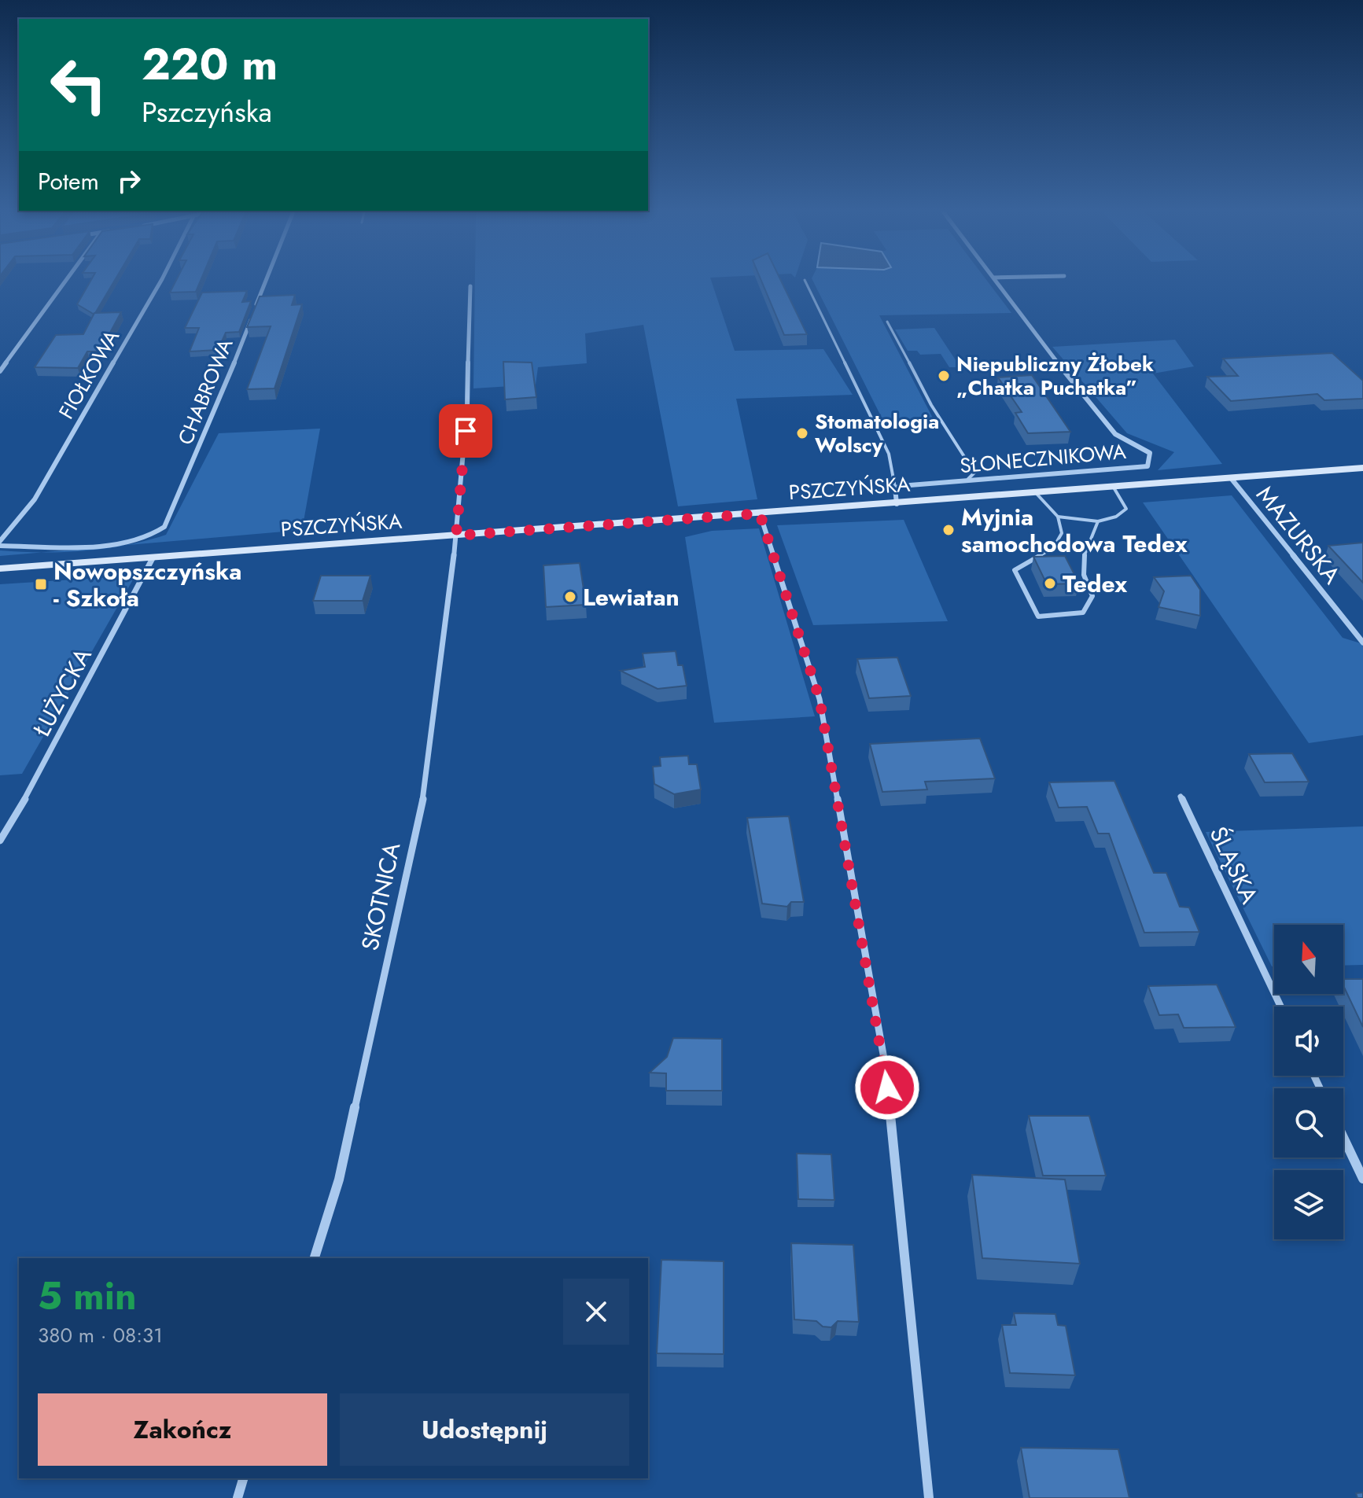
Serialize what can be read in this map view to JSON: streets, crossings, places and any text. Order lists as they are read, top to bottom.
{
  "streets": {
    "main road": ["PSZCZYŃSKA"],
    "street": [
      "FIOŁKOWA",
      "CHABROWA",
      "SŁONECZNIKOWA",
      "MAZURSKA",
      "ŁUŻYCKA",
      "ŚLĄSKA",
      "SKOTNICA"
    ]
  },
  "crossings": [
    ["FIOŁKOWA", "CHABROWA"],
    ["PSZCZYŃSKA", "MAZURSKA"],
    ["PSZCZYŃSKA", "ŁUŻYCKA"],
    ["PSZCZYŃSKA", "SKOTNICA"]
  ],
  "places": {
    "other": [
      "Niepubliczny Żłobek „Chatka Puchatka”",
      "Stomatologia Wolscy",
      "Myjnia samochodowa Tedex",
      "Tedex",
      "Lewiatan"
    ],
    "transit": ["Nowopszczyńska - Szkoła"]
  },
  "north": "top",
  "page": {
    "turn": ["220 m", "Pszczyńska"],
    "then": "Potem",
    "heading": ["5 min", "380 m · 08:31"],
    "buttons": ["Zakończ", "Udostępnij"]
  }
}
